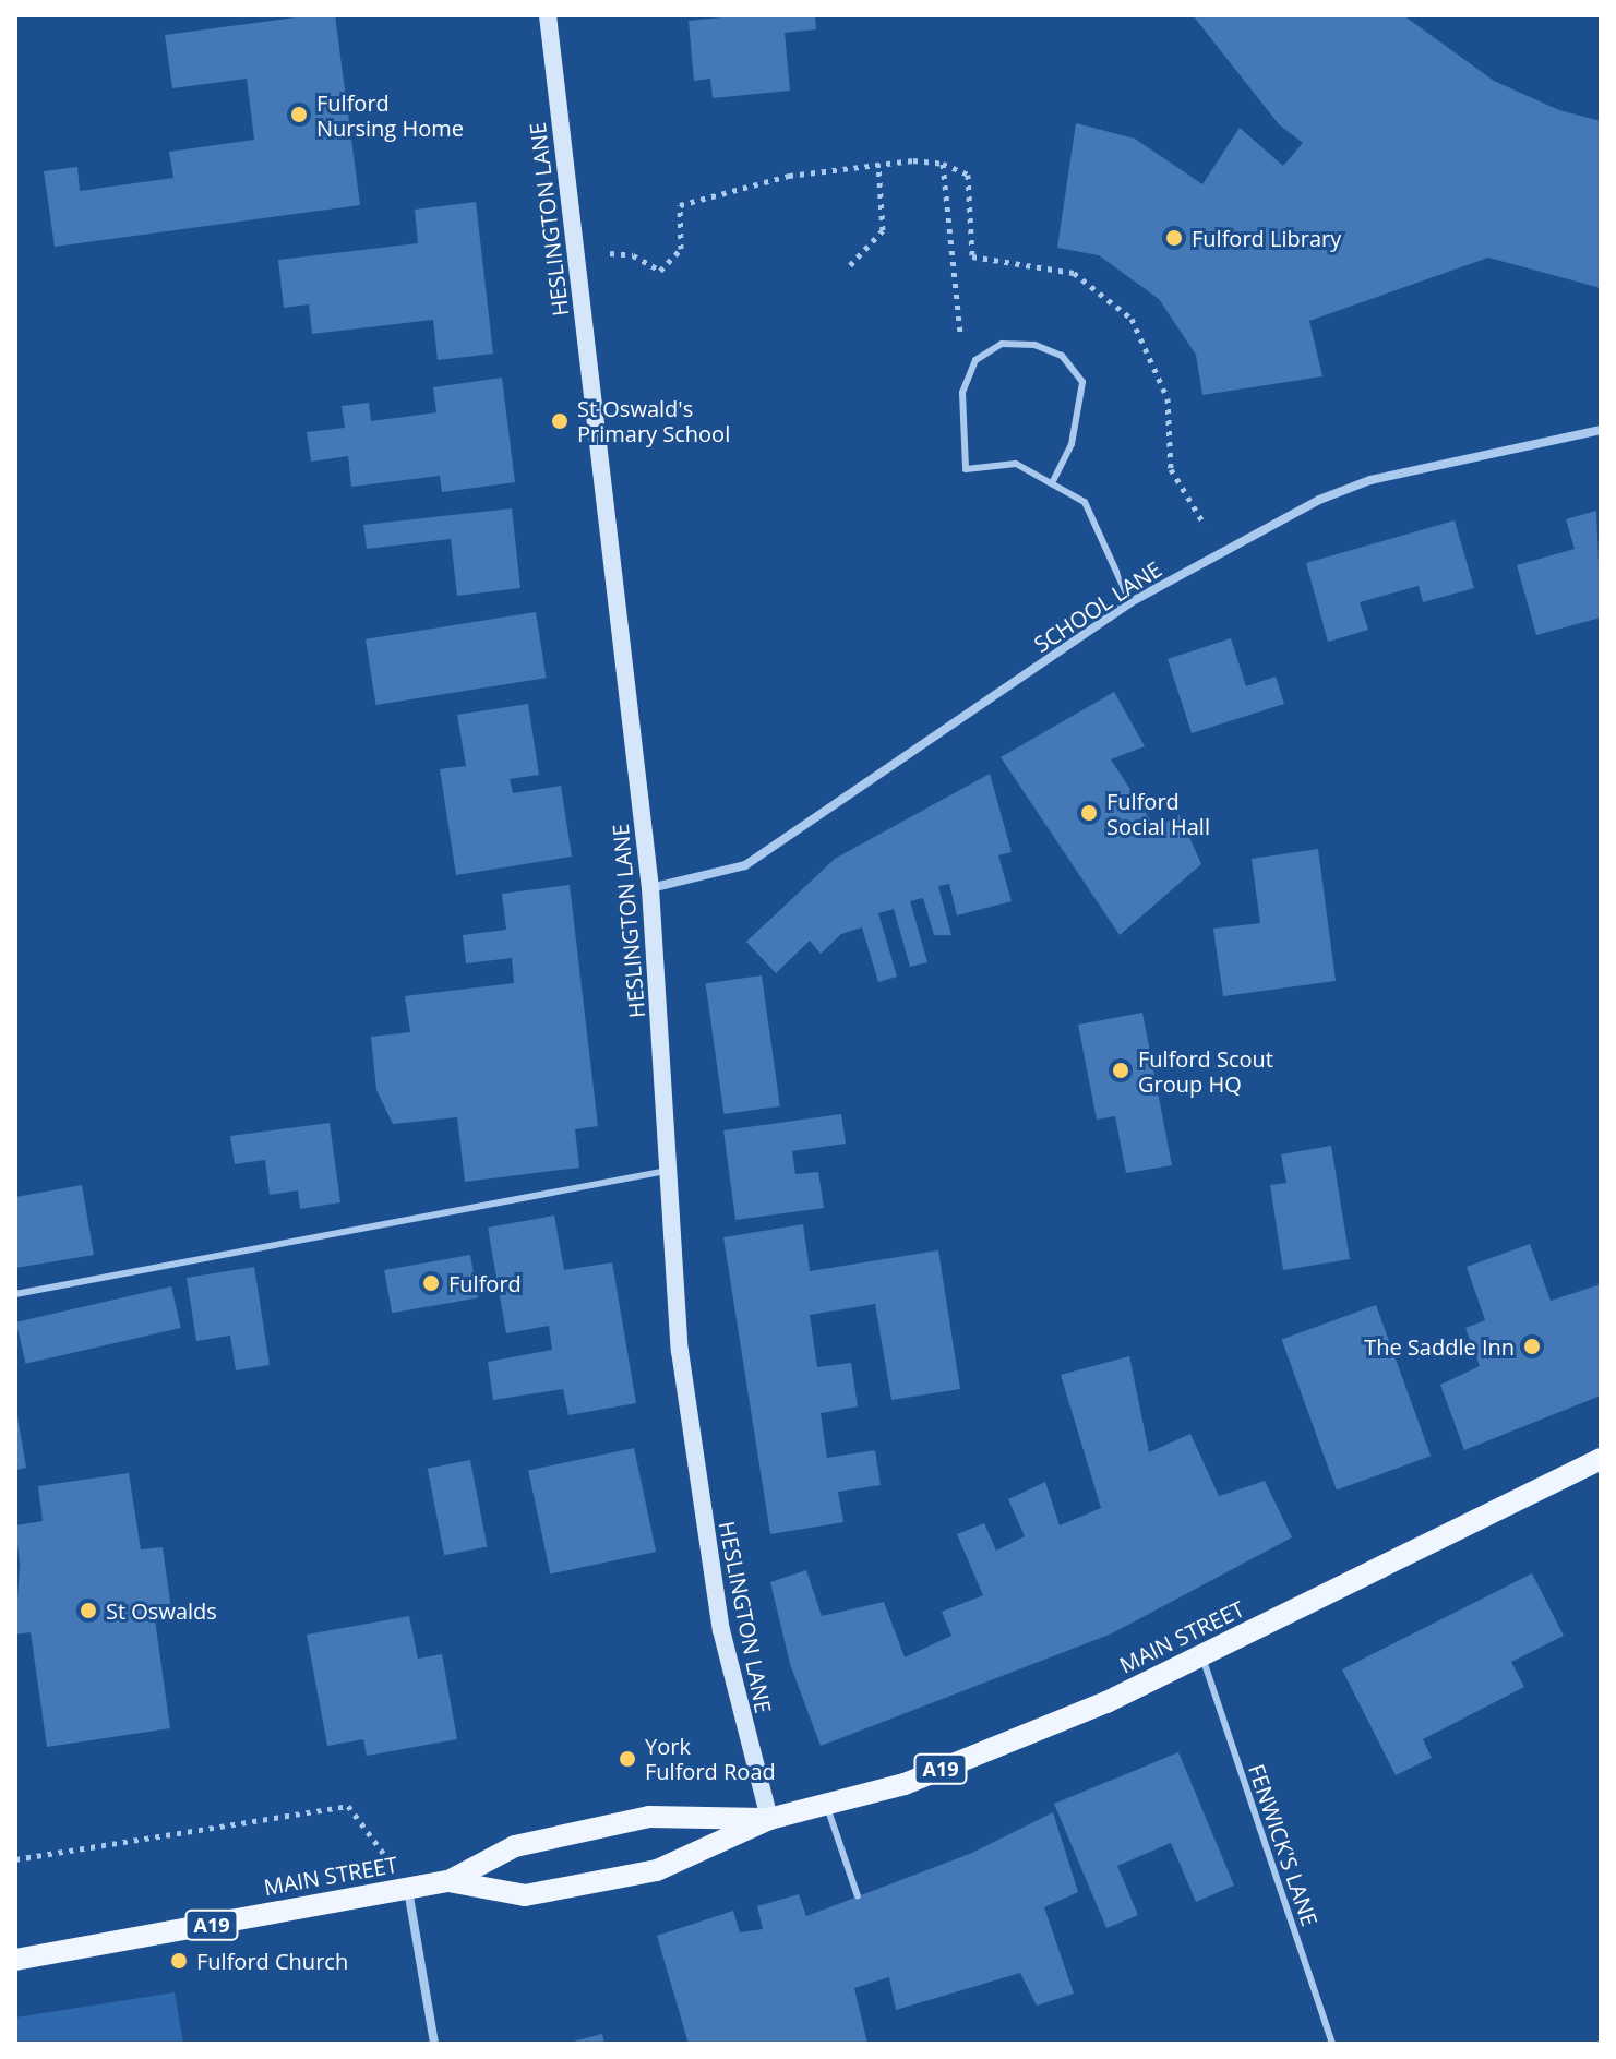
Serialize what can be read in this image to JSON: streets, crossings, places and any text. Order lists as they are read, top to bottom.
{
  "streets": {
    "main road": ["MAIN STREET", "A19"],
    "street": ["HESLINGTON LANE", "SCHOOL LANE"],
    "lane": ["FENWICK'S LANE"]
  },
  "crossings": [
    ["HESLINGTON LANE", "SCHOOL LANE"],
    ["HESLINGTON LANE", "MAIN STREET"],
    ["MAIN STREET", "FENWICK'S LANE"]
  ],
  "places": [
    "Fulford Nursing Home",
    "Fulford Library",
    "St Oswald's Primary School",
    "Fulford Social Hall",
    "Fulford Scout Group HQ",
    "Fulford",
    "The Saddle Inn",
    "St Oswalds",
    "York Fulford Road",
    "Fulford Church"
  ]
}
